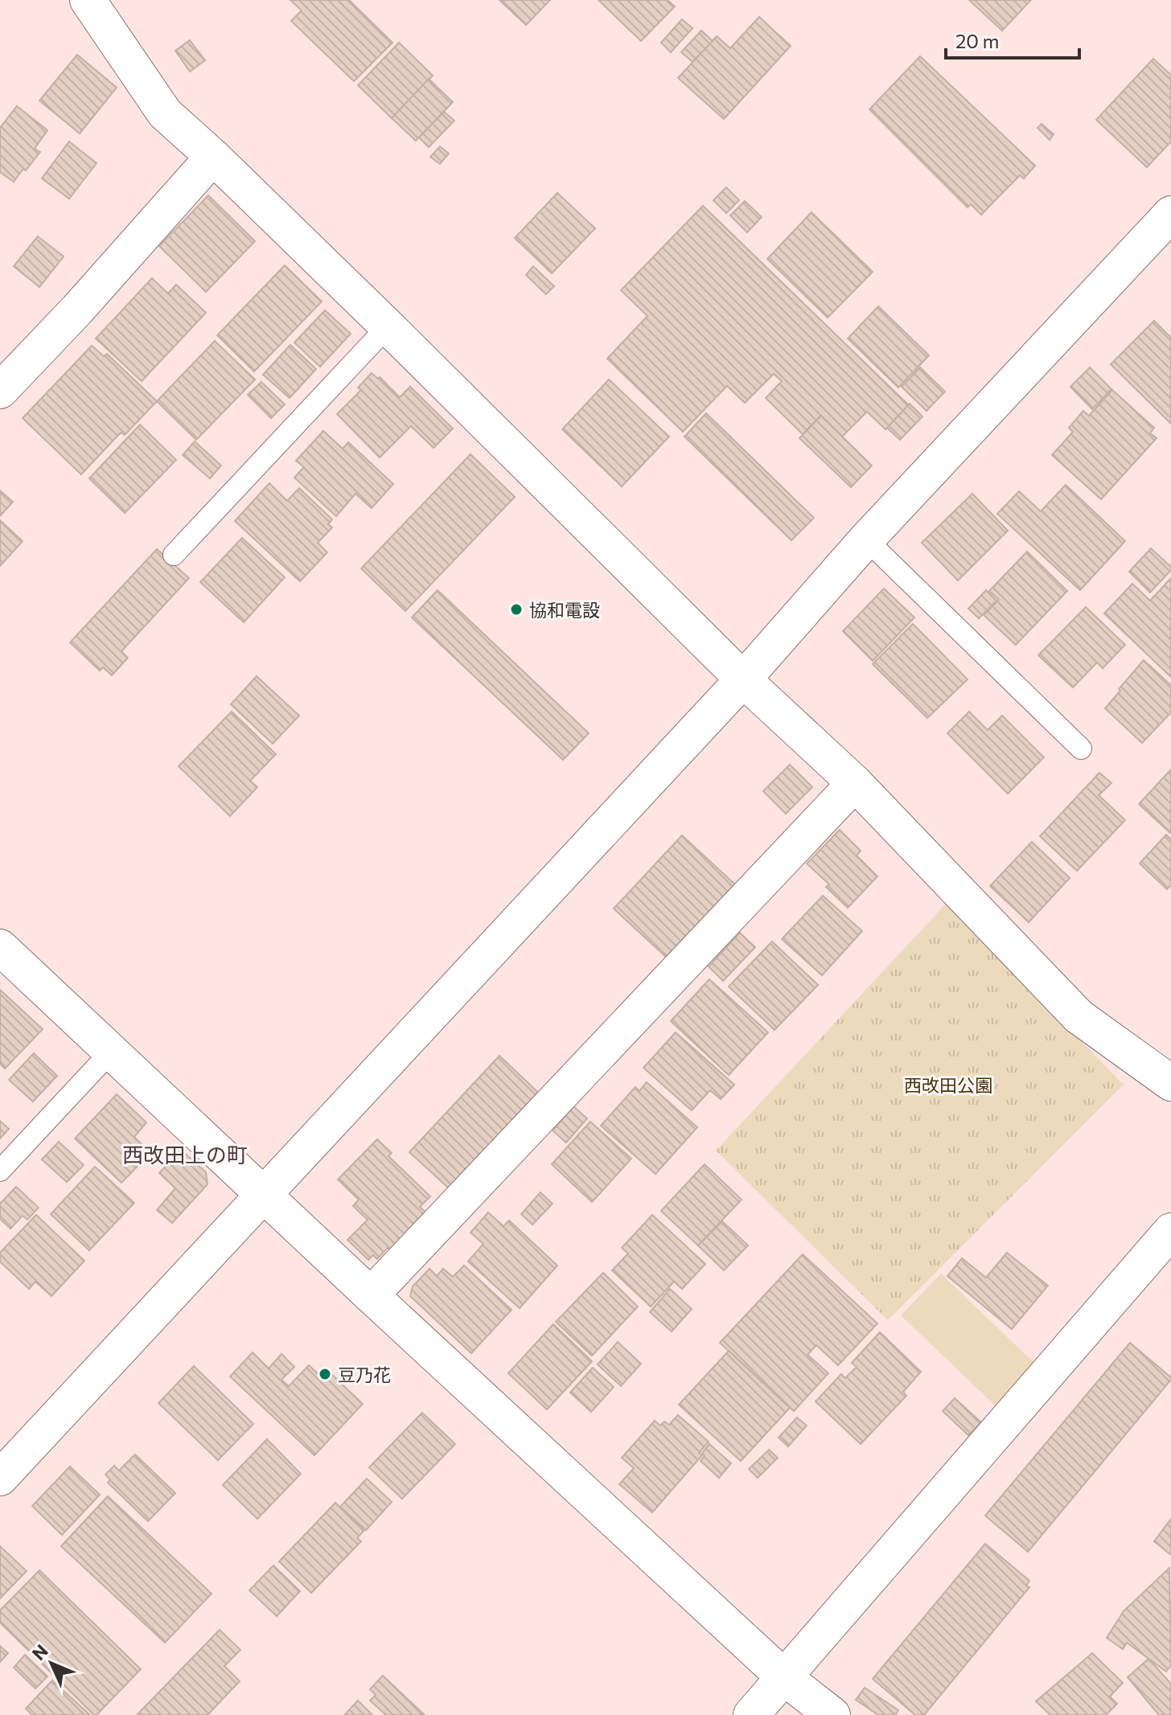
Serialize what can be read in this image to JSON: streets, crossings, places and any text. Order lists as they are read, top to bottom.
{
  "districts": ["西改田上の町"],
  "parks": ["西改田公園"],
  "places": ["協和電設", "豆乃花"],
  "scale_bar": "20 m",
  "north": "top left"
}
